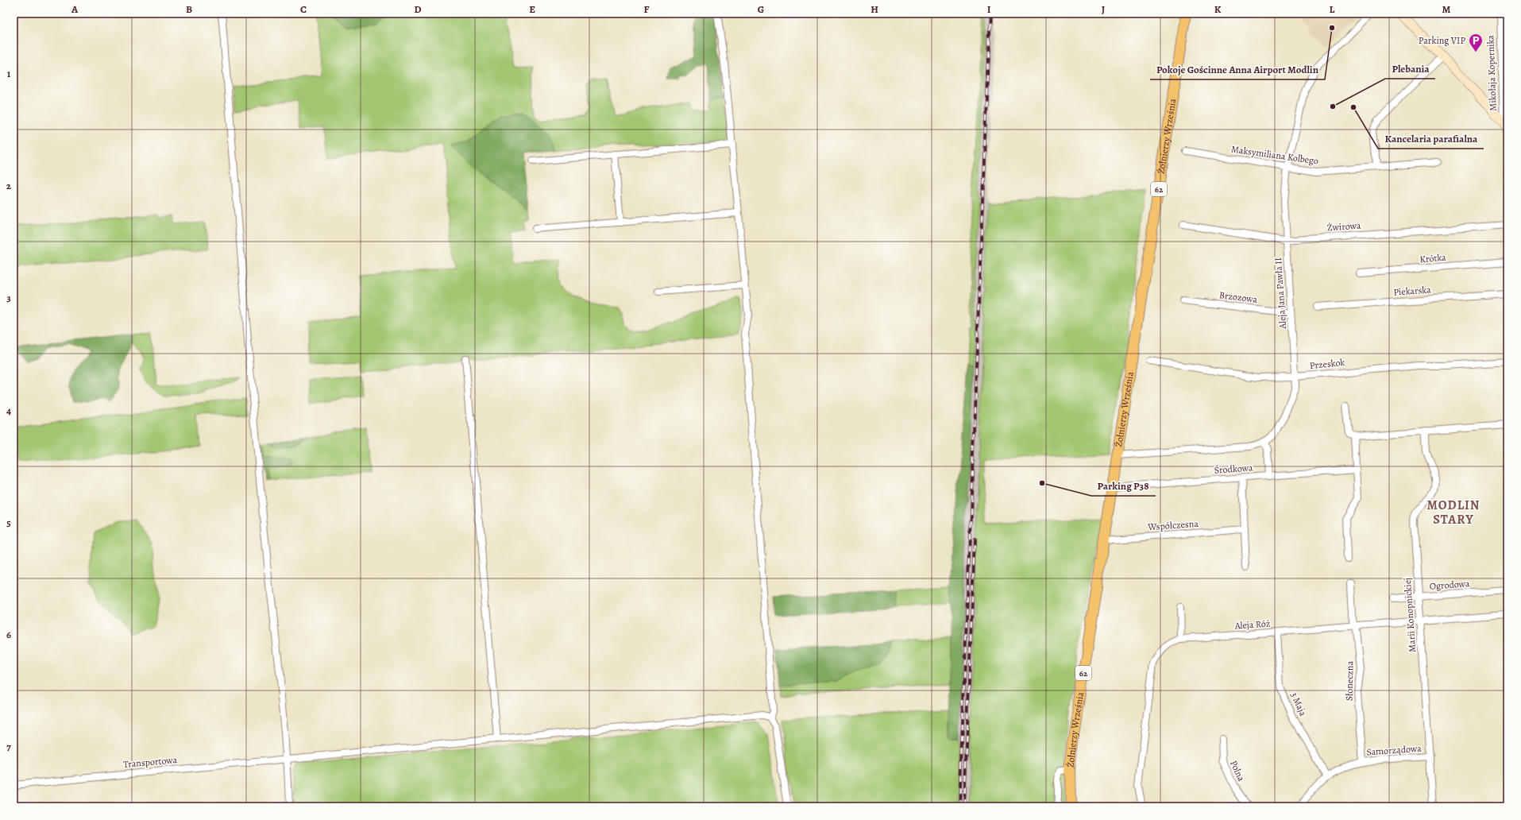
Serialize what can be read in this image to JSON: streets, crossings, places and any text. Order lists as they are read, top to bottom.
{
  "streets": {
    "main road": ["Żołnierzy Września", "62"],
    "street": [
      "Mikołaja Kopernika",
      "Maksymiliana Kolbego",
      "Żwirowa",
      "Krótka",
      "Piekarska",
      "Aleja Jana Pawła II",
      "Brzozowa",
      "Przeskok",
      "Środkowa",
      "Współczesna",
      "Ogrodowa",
      "Marii Konopnickiej",
      "Aleja Róż",
      "Słoneczna",
      "3 Maja",
      "Samorządowa",
      "Transportowa",
      "Polna"
    ]
  },
  "crossings": [
    ["Żołnierzy Września", "Aleja Jana Pawła II"],
    ["Żołnierzy Września", "Środkowa"],
    ["Żołnierzy Września", "Współczesna"],
    ["Maksymiliana Kolbego", "Aleja Jana Pawła II"],
    ["Żwirowa", "Aleja Jana Pawła II"],
    ["Aleja Jana Pawła II", "Brzozowa"],
    ["Aleja Jana Pawła II", "Przeskok"],
    ["Ogrodowa", "Marii Konopnickiej"],
    ["Marii Konopnickiej", "Aleja Róż"],
    ["Marii Konopnickiej", "Samorządowa"],
    ["Aleja Róż", "Słoneczna"],
    ["Aleja Róż", "3 Maja"],
    ["Słoneczna", "Samorządowa"],
    ["3 Maja", "Samorządowa"]
  ],
  "districts": ["MODLIN STARY"],
  "places": {
    "other": [
      "Pokoje Gościnne Anna Airport Modlin",
      "Plebania",
      "Kancelaria parafialna",
      "Parking P38"
    ],
    "parking": ["Parking VIP"]
  },
  "grid": {
    "columns": [
      "A",
      "B",
      "C",
      "D",
      "E",
      "F",
      "G",
      "H",
      "I",
      "J",
      "K",
      "L",
      "M"
    ],
    "rows": [
      "1",
      "2",
      "3",
      "4",
      "5",
      "6",
      "7"
    ]
  }
}
